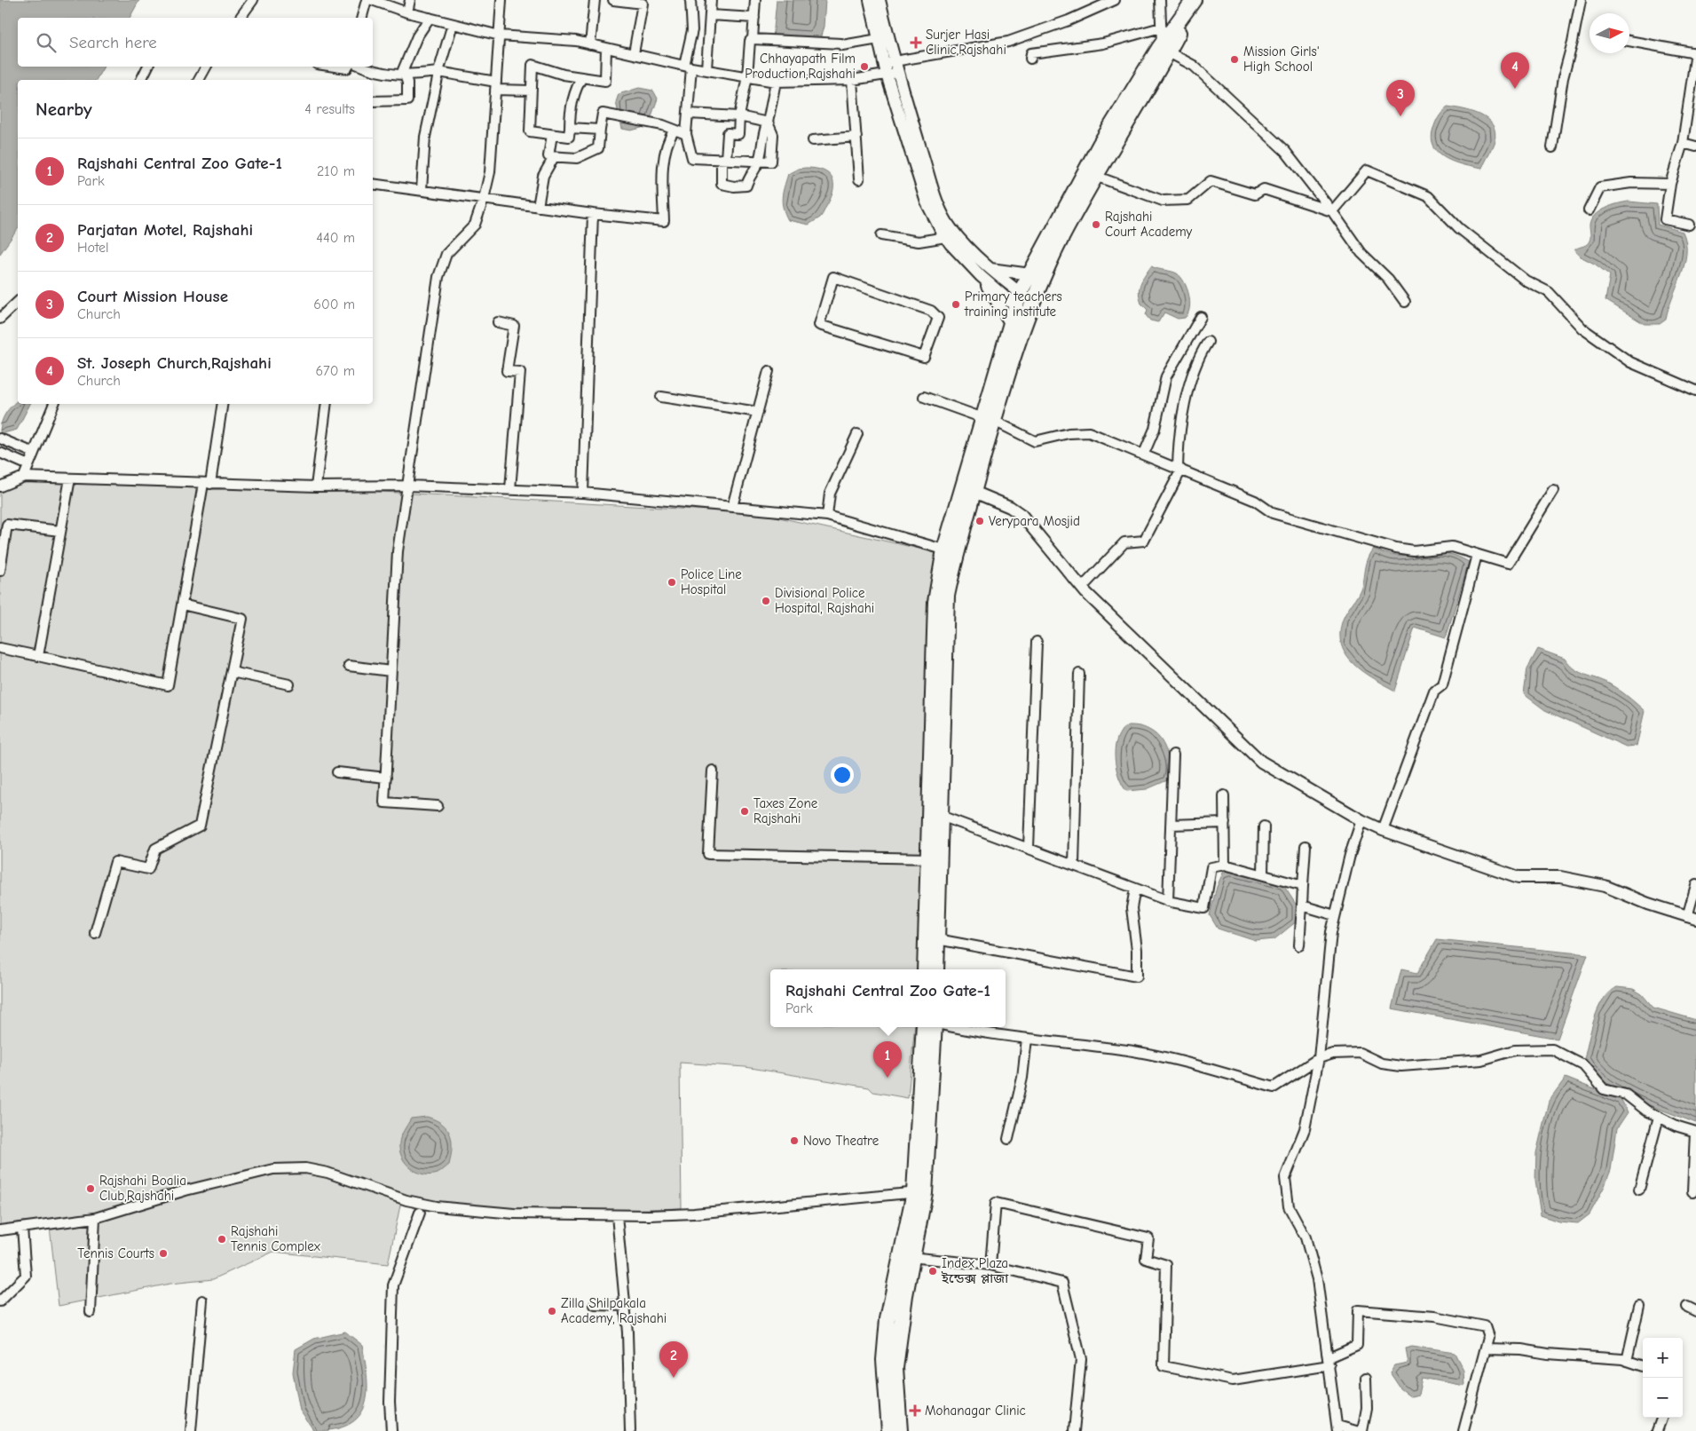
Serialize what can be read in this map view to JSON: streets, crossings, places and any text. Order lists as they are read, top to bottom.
{
  "places": {
    "health": ["Surjer Hasi Clinic,Rajshahi", "Mohanagar Clinic"],
    "other": [
      "Mission Girls' High School",
      "Chhayapath Film Production,Rajshahi",
      "Rajshahi Court Academy",
      "Primary teachers training institute",
      "Verypara Mosjid",
      "Police Line Hospital",
      "Divisional Police Hospital, Rajshahi",
      "Taxes Zone Rajshahi",
      "Novo Theatre",
      "Rajshahi Boalia Club,Rajshahi",
      "Rajshahi Tennis Complex",
      "Tennis Courts",
      "Index Plaza ইন্ডেক্স প্লাজা",
      "Zilla Shilpakala Academy, Rajshahi"
    ]
  },
  "north": "right",
  "page": {
    "search": "Search here",
    "pins": [
      "4",
      "3",
      "1",
      "2"
    ],
    "heading": ["Nearby", "4 results"],
    "list": [
      {
        "mark": "1",
        "name": "Rajshahi Central Zoo Gate-1",
        "note": "Park",
        "value": "210 m"
      },
      {
        "mark": "2",
        "name": "Parjatan Motel, Rajshahi",
        "note": "Hotel",
        "value": "440 m"
      },
      {
        "mark": "3",
        "name": "Court Mission House",
        "note": "Church",
        "value": "600 m"
      },
      {
        "mark": "4",
        "name": "St. Joseph Church,Rajshahi",
        "note": "Church",
        "value": "670 m"
      }
    ],
    "popup": ["Rajshahi Central Zoo Gate-1", "Park"],
    "map_buttons": ["+", "−"]
  }
}
